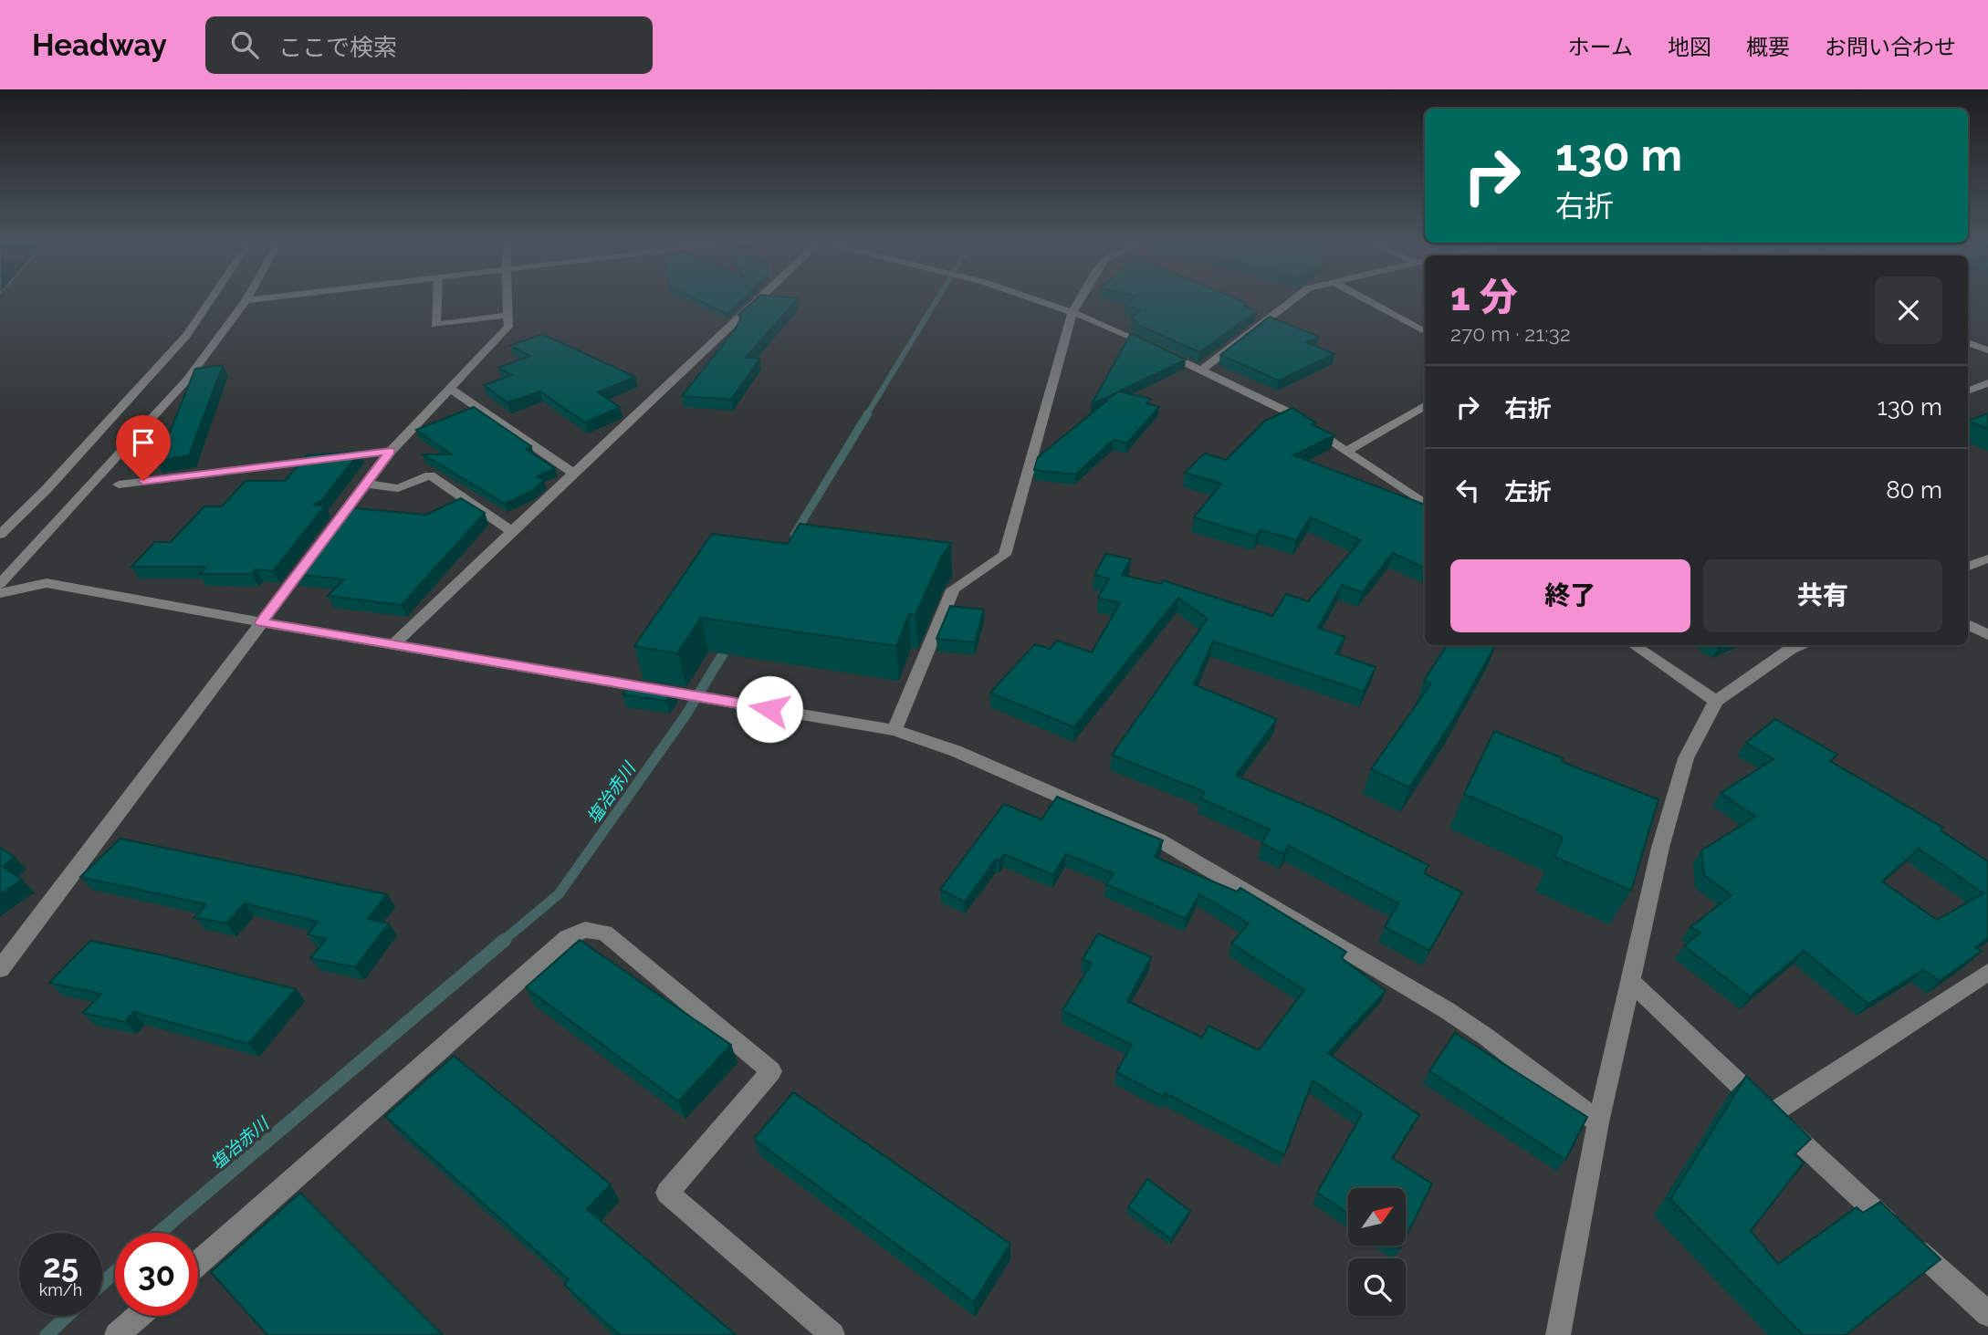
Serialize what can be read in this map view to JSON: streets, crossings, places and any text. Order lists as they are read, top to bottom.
{
  "water": ["塩冶赤川"],
  "north": "top right",
  "page": {
    "header": "Headway",
    "search": "ここで検索",
    "nav": [
      "ホーム",
      "地図",
      "概要",
      "お問い合わせ"
    ],
    "turn": ["130 m", "右折"],
    "heading": ["1 分", "270 m · 21:32"],
    "list": [
      {
        "name": "右折",
        "value": "130 m"
      },
      {
        "name": "左折",
        "value": "80 m"
      }
    ],
    "buttons": ["終了", "共有"],
    "speed": "25 km/h",
    "limit": "30"
  }
}
